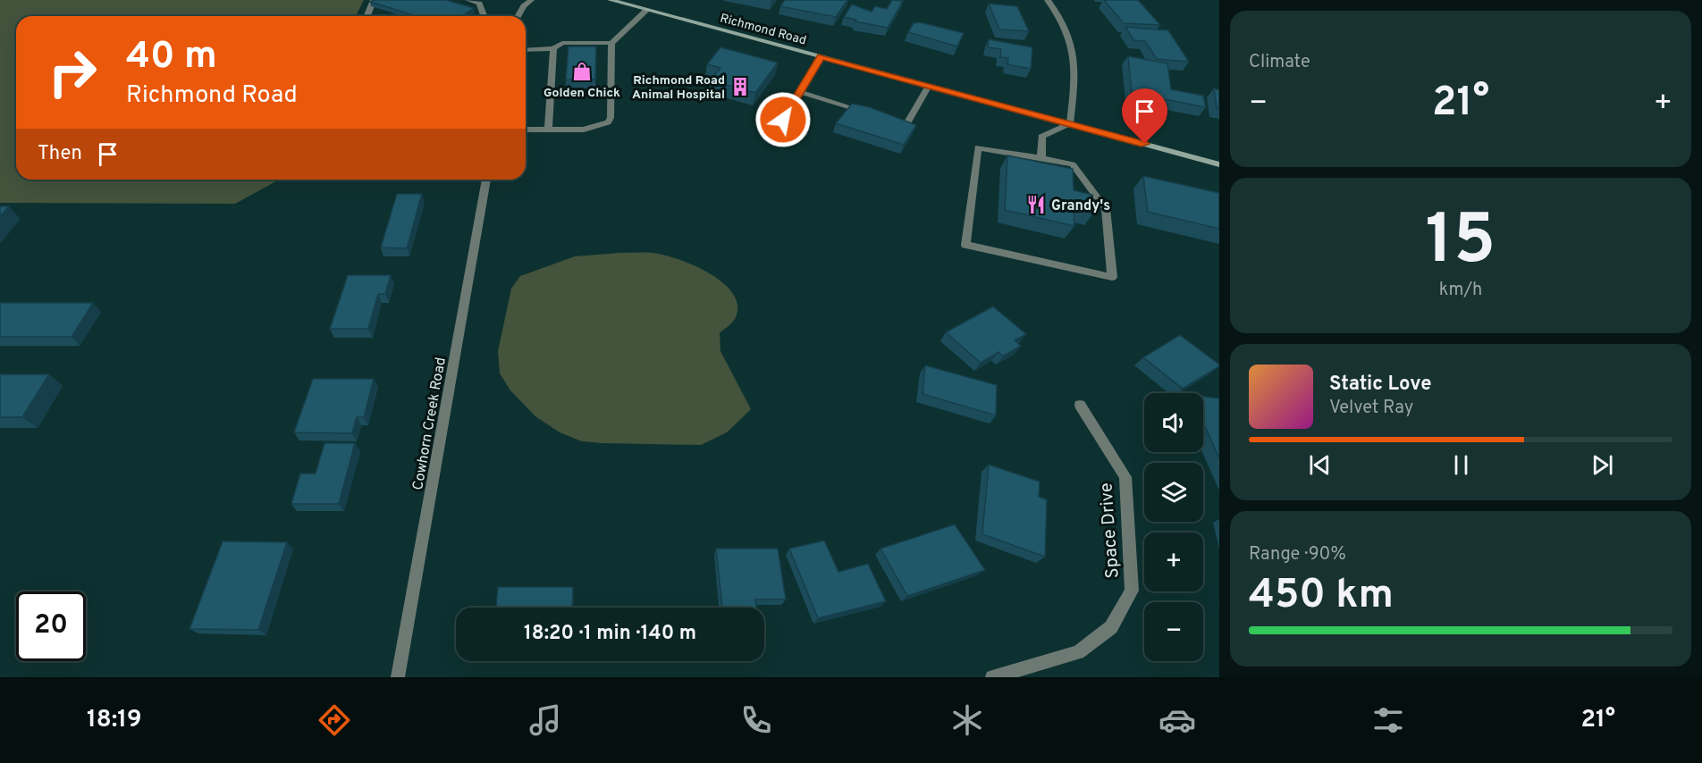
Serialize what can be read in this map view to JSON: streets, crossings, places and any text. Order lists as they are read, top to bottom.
{
  "streets": {
    "main road": ["Richmond Road"],
    "street": ["Cowhorn Creek Road", "Space Drive"]
  },
  "places": {
    "shop": ["Golden Chick"],
    "building": ["Richmond Road Animal Hospital"],
    "restaurant": ["Grandy's"]
  },
  "page": {
    "tile": [
      "Climate",
      ["15", "km/h"],
      ["Range · 90%", "450 km"]
    ],
    "turn": ["40 m", "Richmond Road"],
    "heat": ["−", "21°", "+"],
    "then": "Then",
    "song": ["Static Love", "Velvet Ray"],
    "map_buttons": ["+", "−"],
    "limit": "20",
    "trip": "18:20 · 1 min · 140 m",
    "tabs": ["18:19", "21°"]
  }
}
